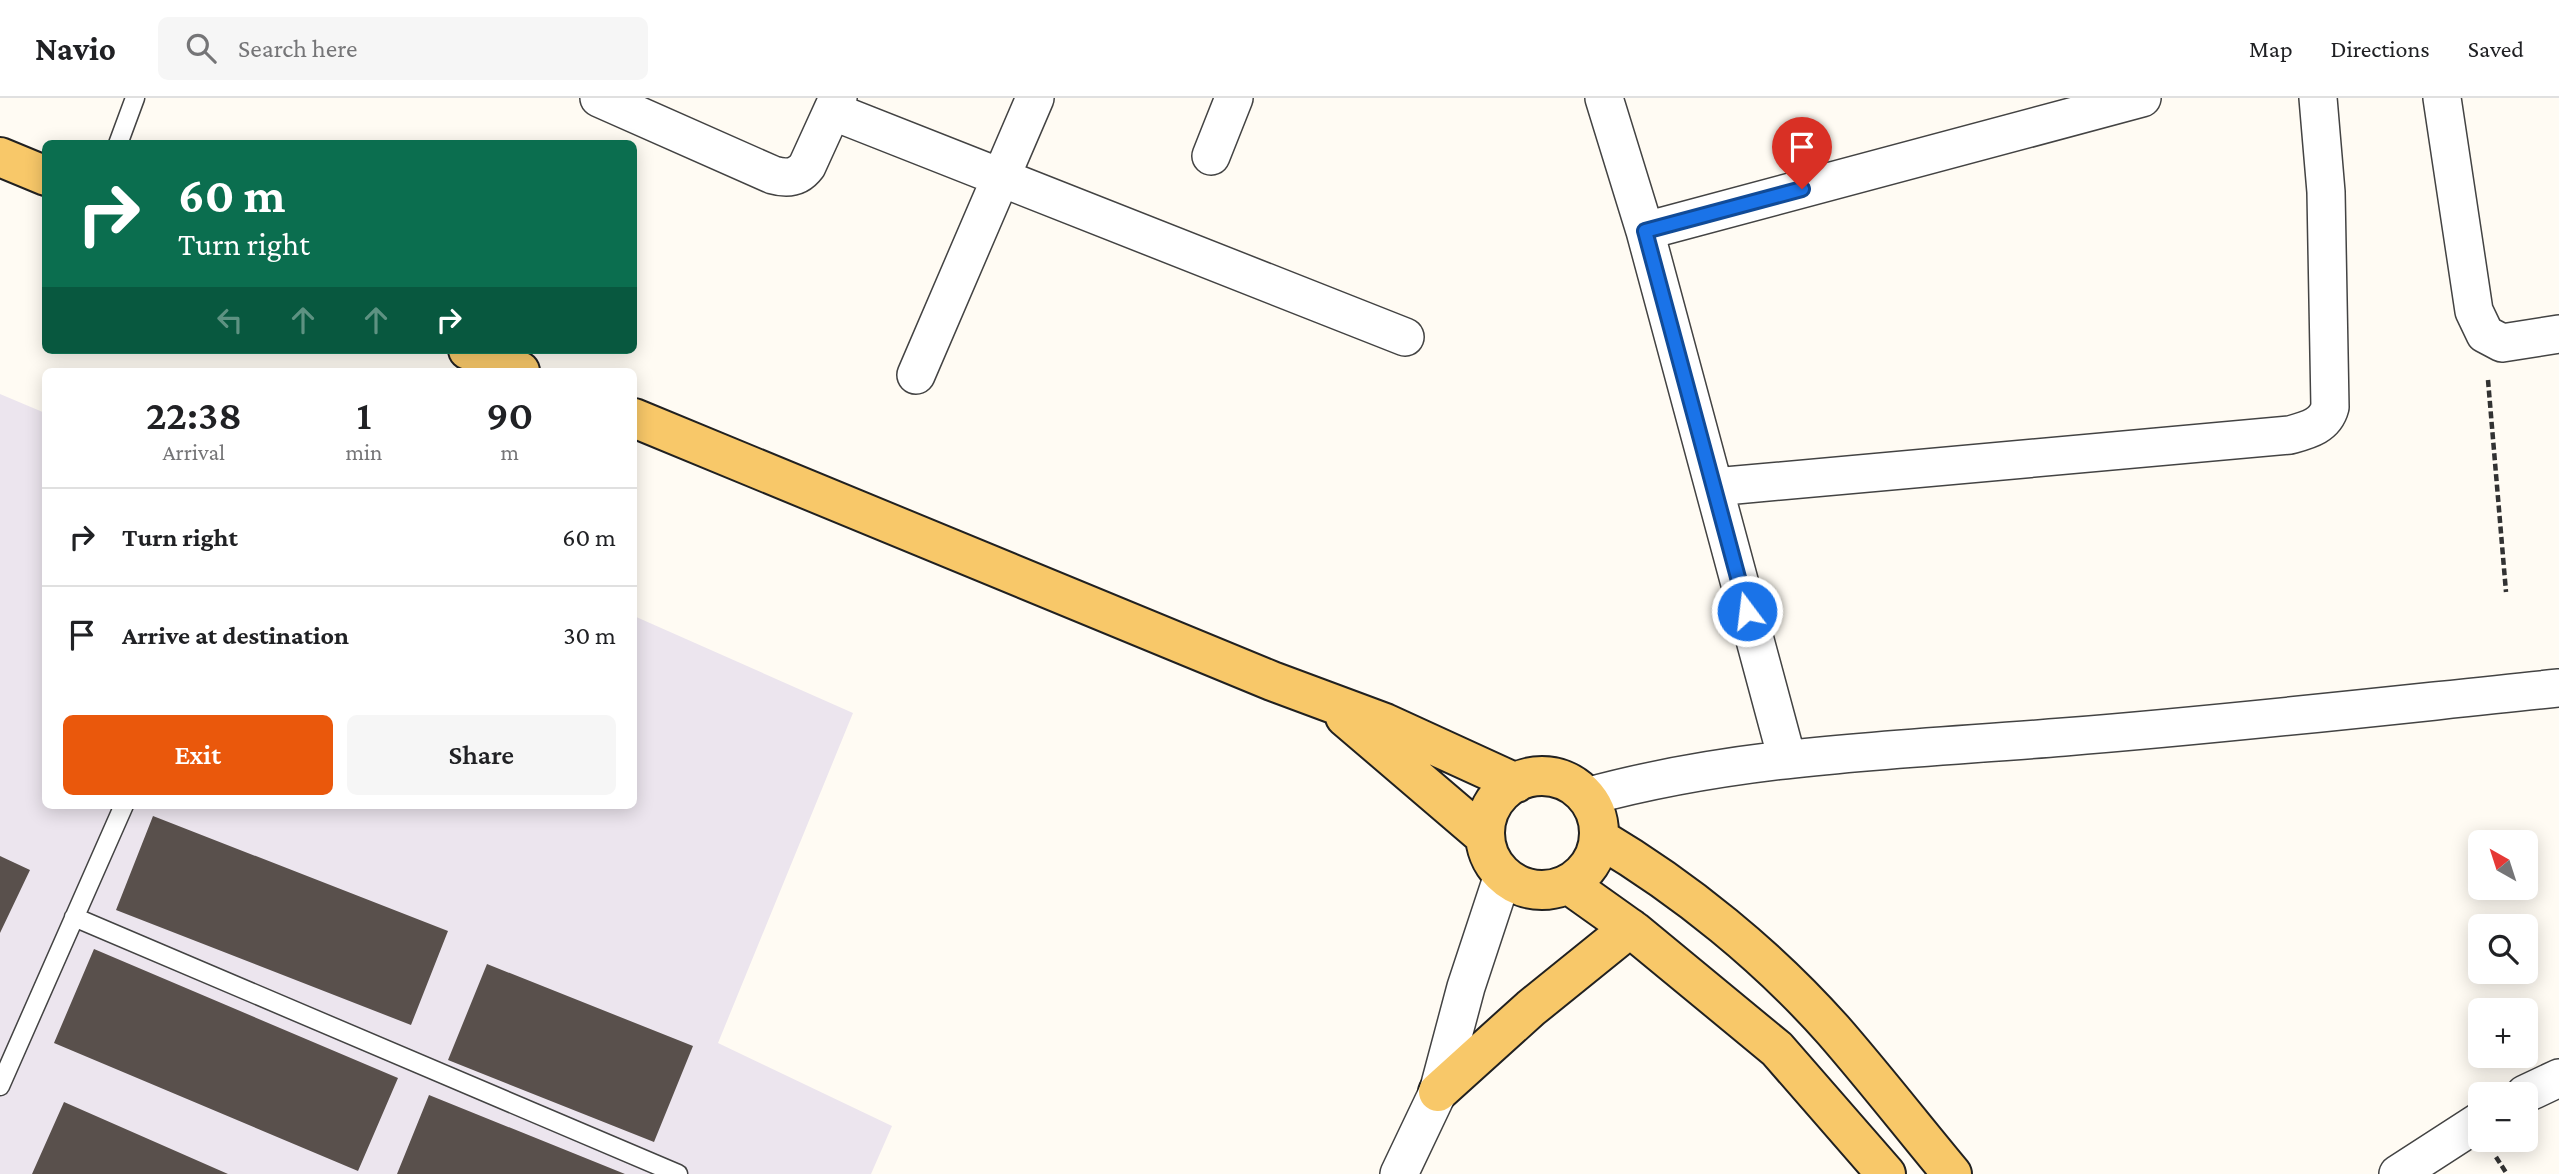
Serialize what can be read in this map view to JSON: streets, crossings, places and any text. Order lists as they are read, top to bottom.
{
  "north": "top left",
  "page": {
    "header": "Navio",
    "search": "Search here",
    "nav": ["Map", "Directions", "Saved"],
    "turn": ["60 m", "Turn right"],
    "eta": [
      "22:38",
      "Arrival",
      "1",
      "min",
      "90",
      "m"
    ],
    "list": [
      {
        "name": "Turn right",
        "value": "60 m"
      },
      {
        "name": "Arrive at destination",
        "value": "30 m"
      }
    ],
    "buttons": ["Exit", "Share"],
    "map_buttons": ["+", "−"]
  }
}
